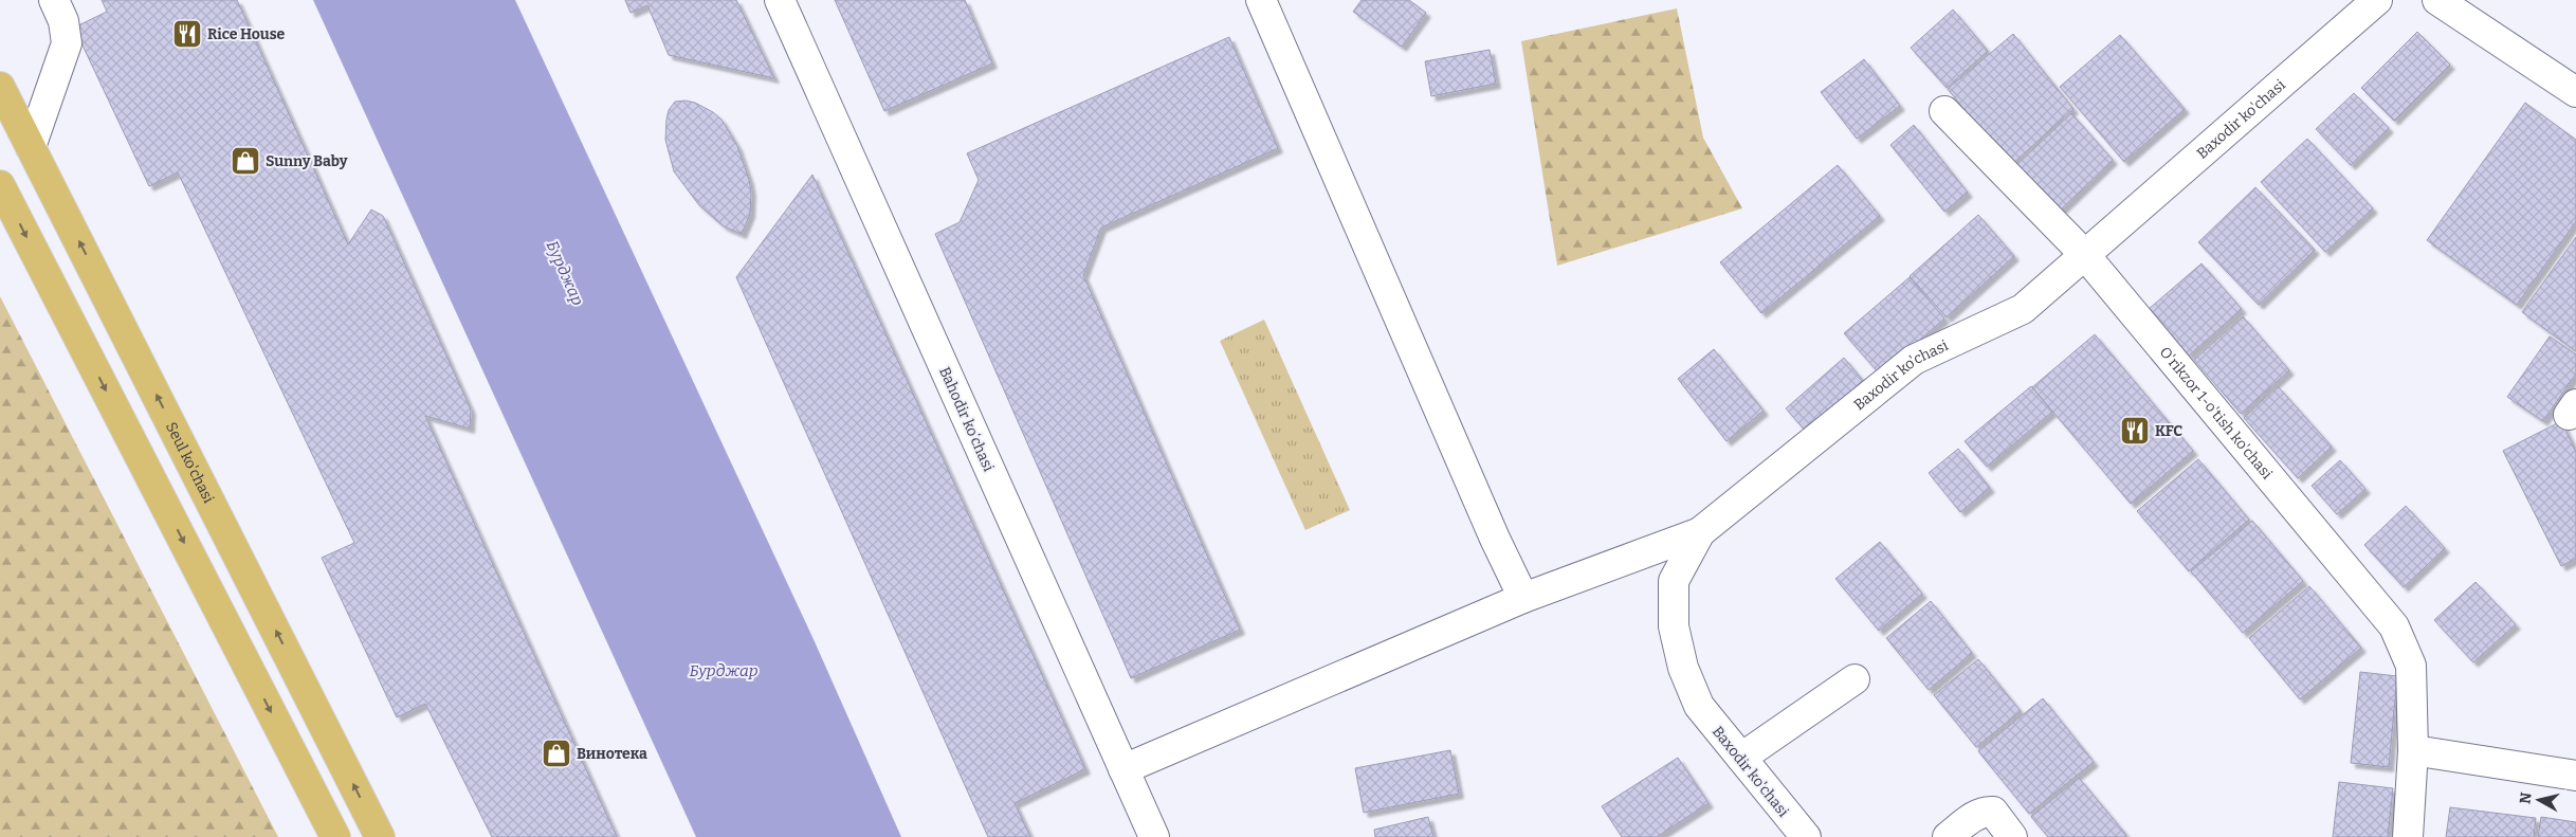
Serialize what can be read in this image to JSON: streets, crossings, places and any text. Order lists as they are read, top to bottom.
{
  "streets": {
    "main road": ["Seul ko'chasi"],
    "street": ["Baxodir ko'chasi", "O'rikzor 1-o'tish ko'chasi", "Bahodir koʻchasi"]
  },
  "crossings": [
    ["Baxodir ko'chasi", "O'rikzor 1-o'tish ko'chasi"]
  ],
  "water": ["Бурджар"],
  "places": {
    "restaurant": ["Rice House", "KFC"],
    "shop": ["Sunny Baby", "Винотека"]
  },
  "north": "left"
}
